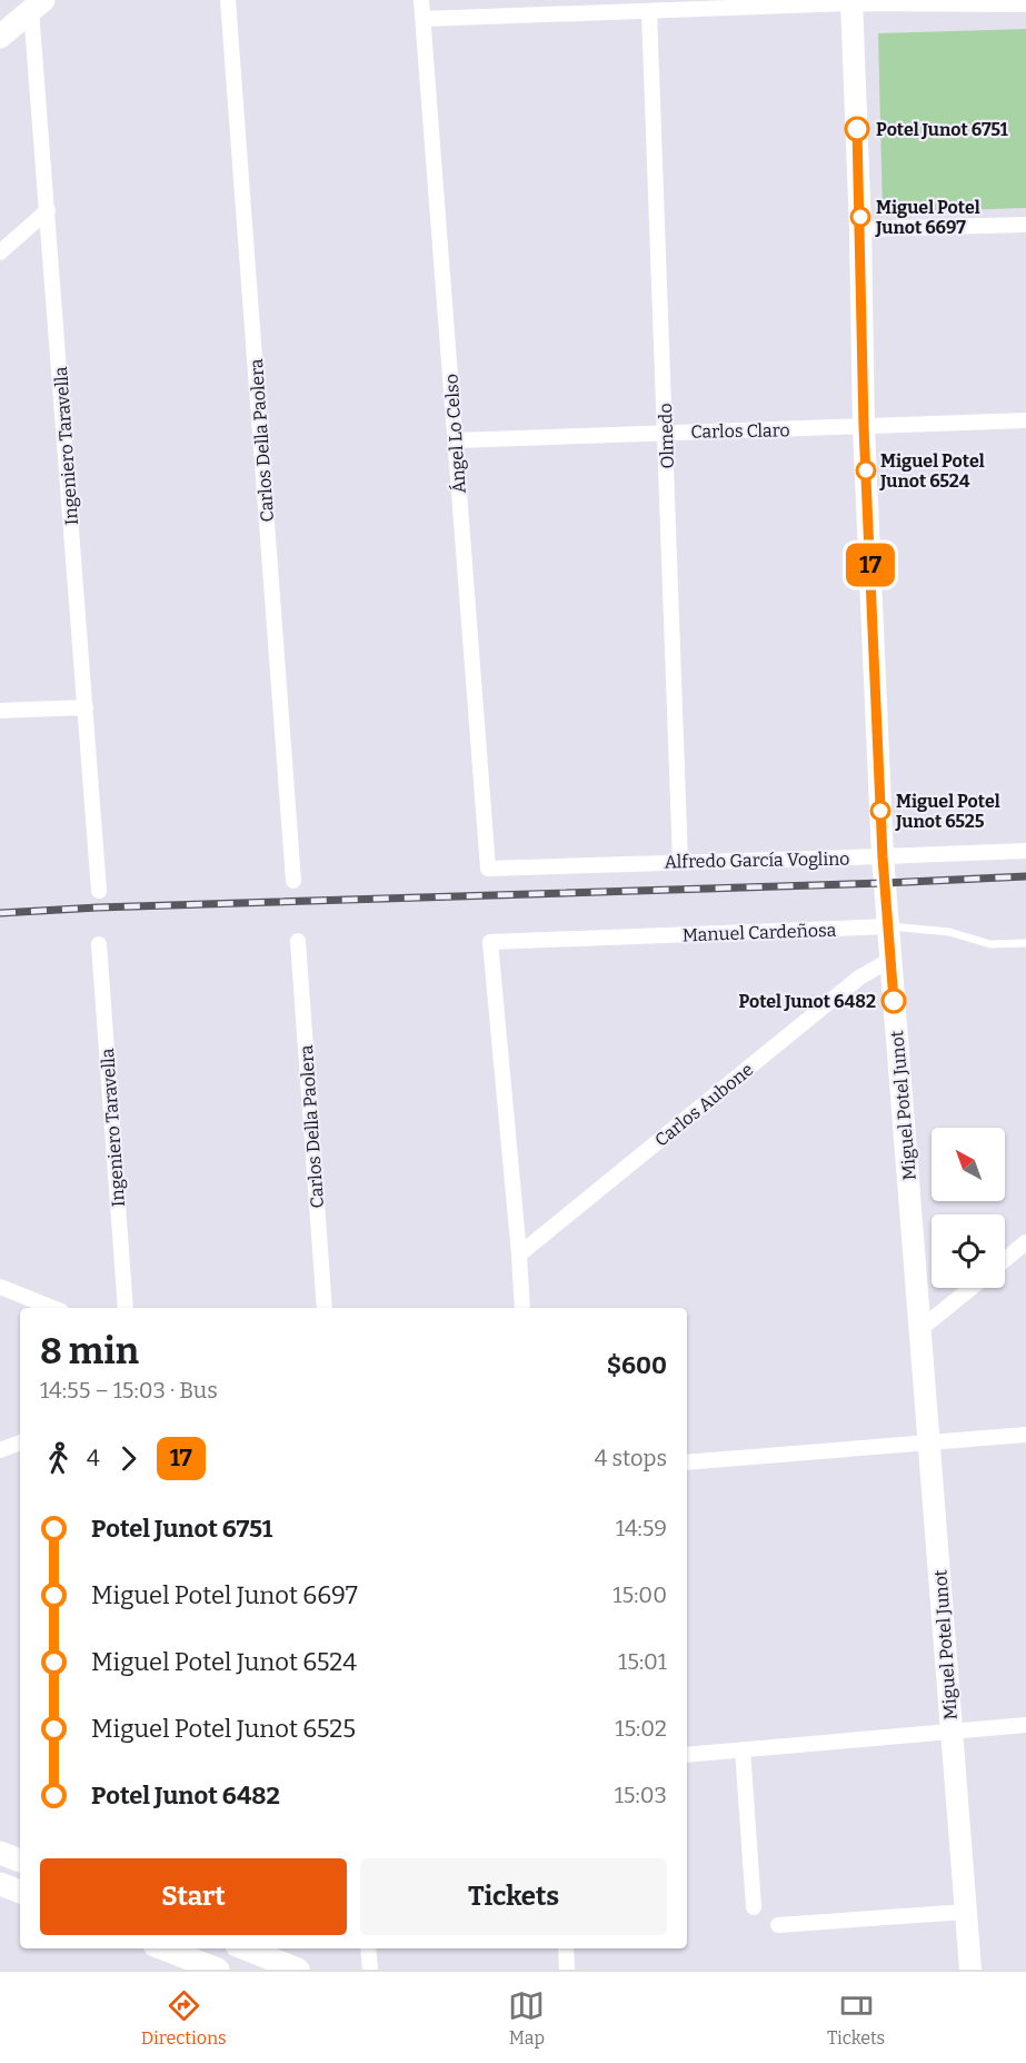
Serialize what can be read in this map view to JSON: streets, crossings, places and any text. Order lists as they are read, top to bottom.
{
  "streets": {
    "main road": ["Miguel Potel Junot"],
    "street": [
      "Carlos Claro",
      "Ángel Lo Celso",
      "Olmedo",
      "Carlos Della Paolera",
      "Ingeniero Taravella",
      "Alfredo García Voglino",
      "Manuel Cardeñosa",
      "Carlos Aubone"
    ]
  },
  "crossings": [
    ["Carlos Claro", "Ángel Lo Celso"],
    ["Carlos Claro", "Olmedo"],
    ["Carlos Claro", "Miguel Potel Junot"],
    ["Ángel Lo Celso", "Alfredo García Voglino"],
    ["Olmedo", "Alfredo García Voglino"],
    ["Alfredo García Voglino", "Miguel Potel Junot"],
    ["Manuel Cardeñosa", "Carlos Aubone"],
    ["Manuel Cardeñosa", "Miguel Potel Junot"],
    ["Carlos Aubone", "Miguel Potel Junot"]
  ],
  "places": [
    "Potel Junot 6751",
    "Miguel Potel Junot 6697",
    "Miguel Potel Junot 6524",
    "Miguel Potel Junot 6525",
    "Potel Junot 6482"
  ],
  "lines": ["bus line 17"],
  "north": "top left",
  "page": {
    "on_map": "17",
    "heading": ["8 min", "14:55 – 15:03 · Bus", "$600"],
    "legs": ["4", "17", "4 stops"],
    "list": [
      {
        "name": "Potel Junot 6751",
        "value": "14:59"
      },
      {
        "name": "Miguel Potel Junot 6697",
        "value": "15:00"
      },
      {
        "name": "Miguel Potel Junot 6524",
        "value": "15:01"
      },
      {
        "name": "Miguel Potel Junot 6525",
        "value": "15:02"
      },
      {
        "name": "Potel Junot 6482",
        "value": "15:03"
      }
    ],
    "buttons": ["Start", "Tickets"],
    "tabs": ["Directions", "Map", "Tickets"]
  }
}
